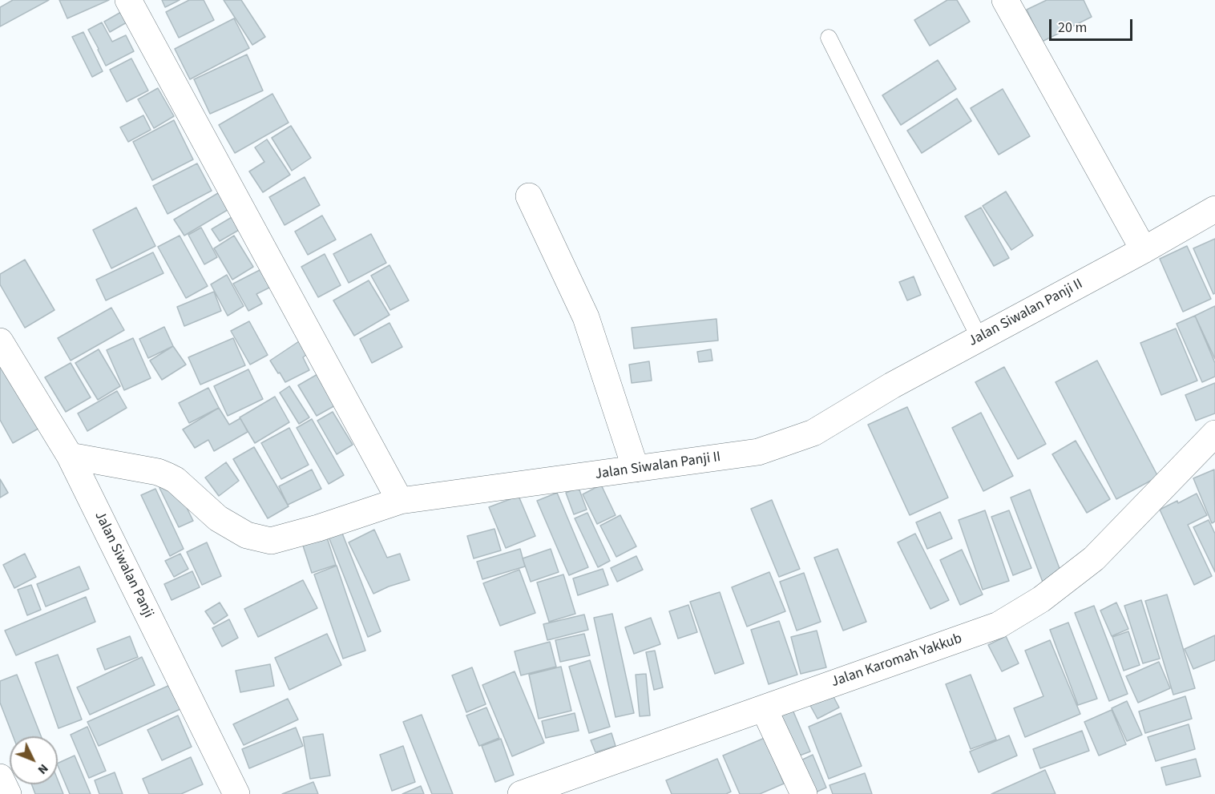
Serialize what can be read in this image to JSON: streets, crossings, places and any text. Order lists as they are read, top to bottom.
{
  "streets": {
    "street": ["Jalan Siwalan Panji II", "Jalan Siwalan Panji", "Jalan Karomah Yakkub"]
  },
  "crossings": [
    ["Jalan Siwalan Panji II", "Jalan Siwalan Panji"]
  ],
  "scale_bar": "20 m",
  "north": "bottom right"
}
